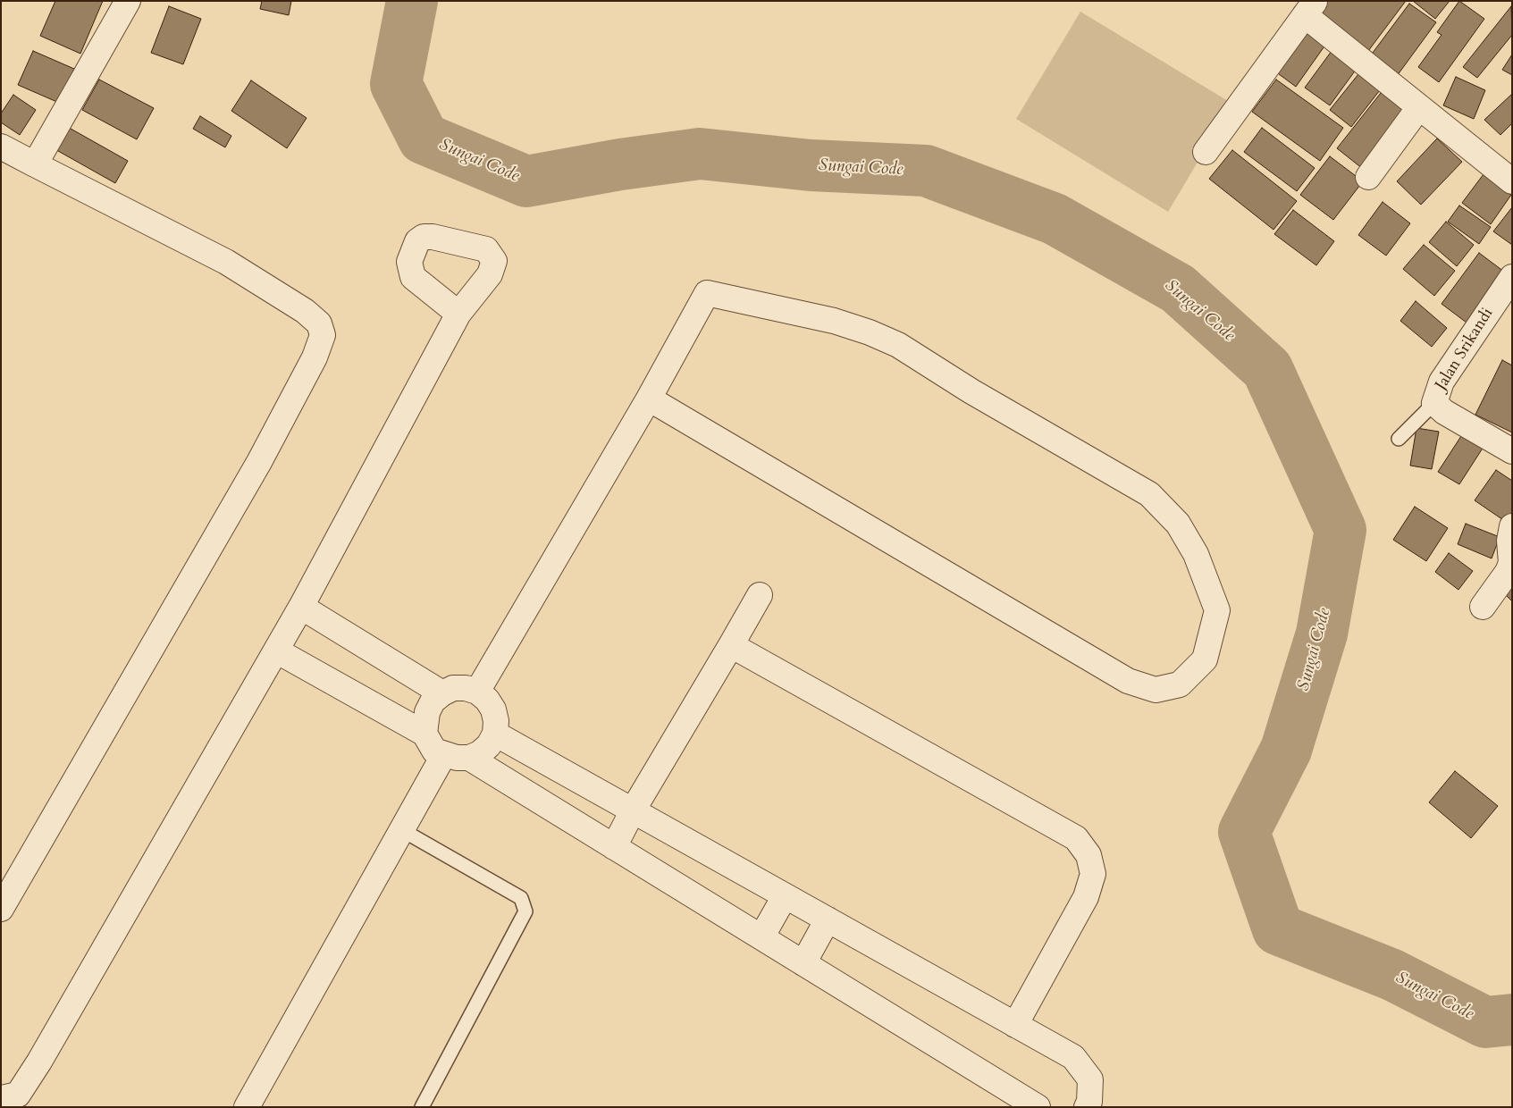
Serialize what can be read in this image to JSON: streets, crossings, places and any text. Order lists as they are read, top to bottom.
{
  "streets": {
    "street": ["Jalan Srikandi"]
  },
  "water": ["Sungai Code"]
}
